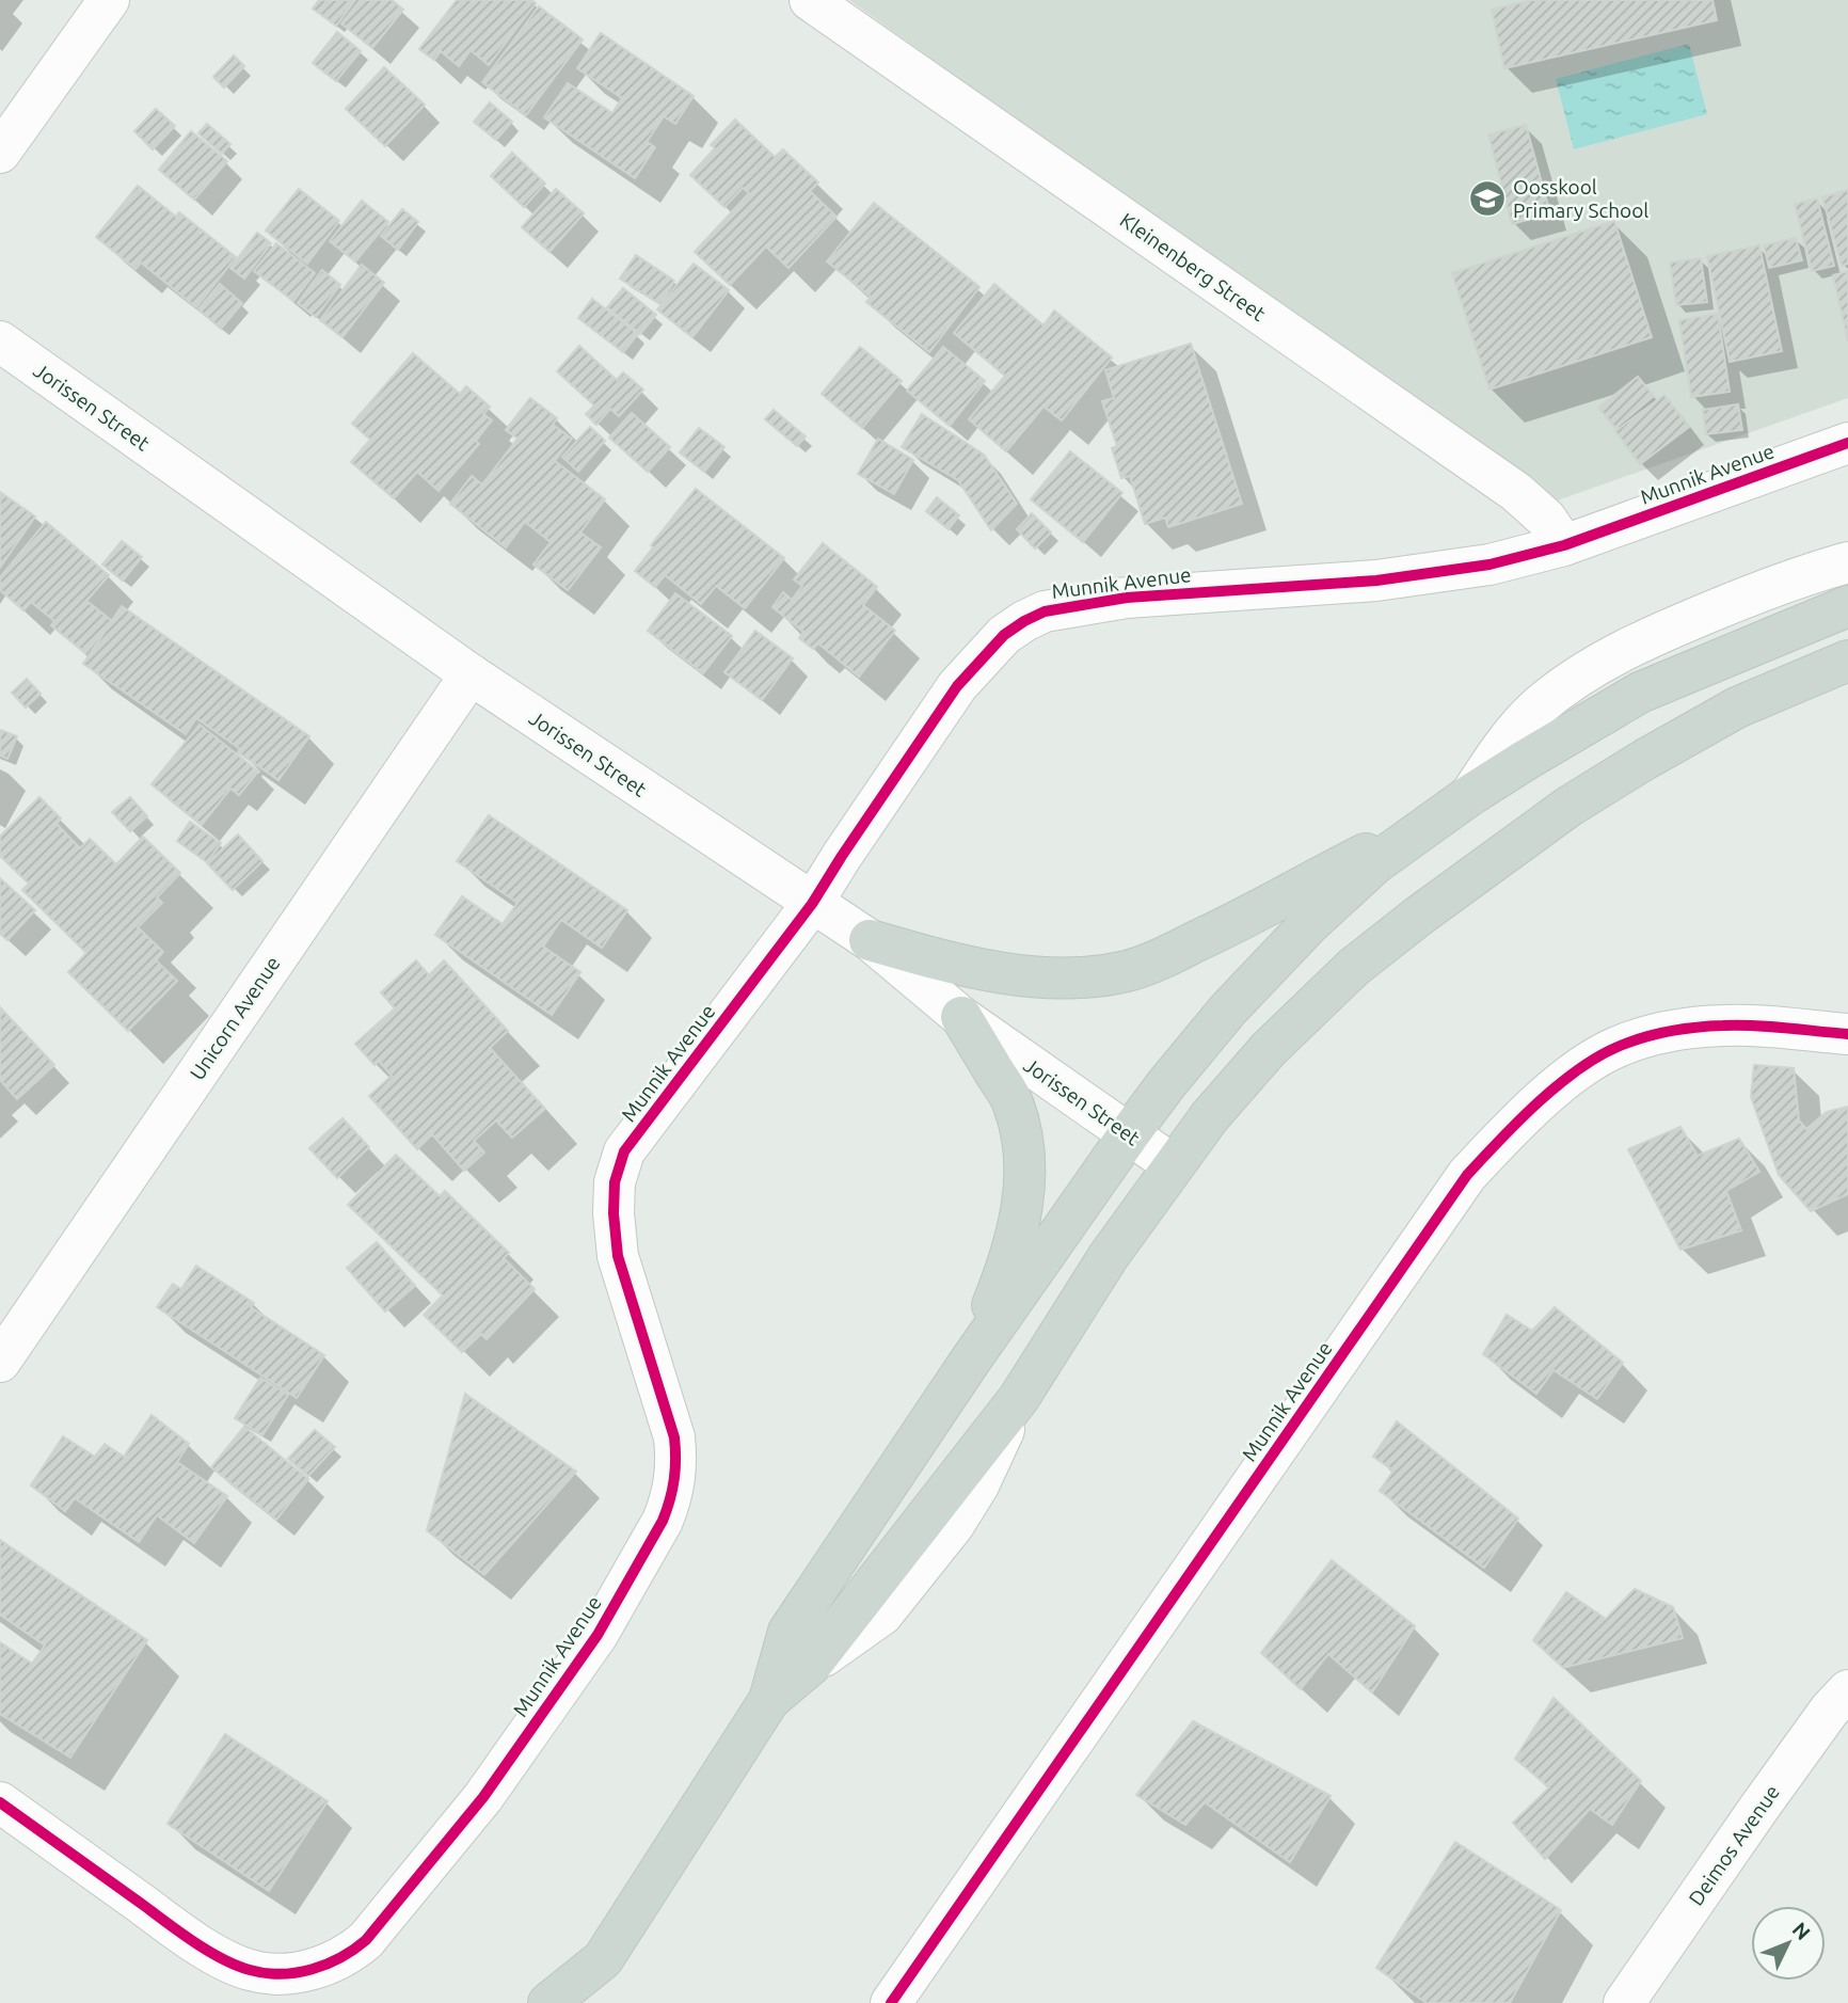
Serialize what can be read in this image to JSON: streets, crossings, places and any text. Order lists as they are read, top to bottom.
{
  "streets": {
    "street": [
      "Kleinenberg Street",
      "Jorissen Street",
      "Munnik Avenue",
      "Unicorn Avenue",
      "Deimos Avenue"
    ]
  },
  "crossings": [
    ["Kleinenberg Street", "Munnik Avenue"],
    ["Jorissen Street", "Munnik Avenue"],
    ["Jorissen Street", "Unicorn Avenue"]
  ],
  "places": {
    "school or university": ["Oosskool Primary School"]
  },
  "north": "top right"
}
